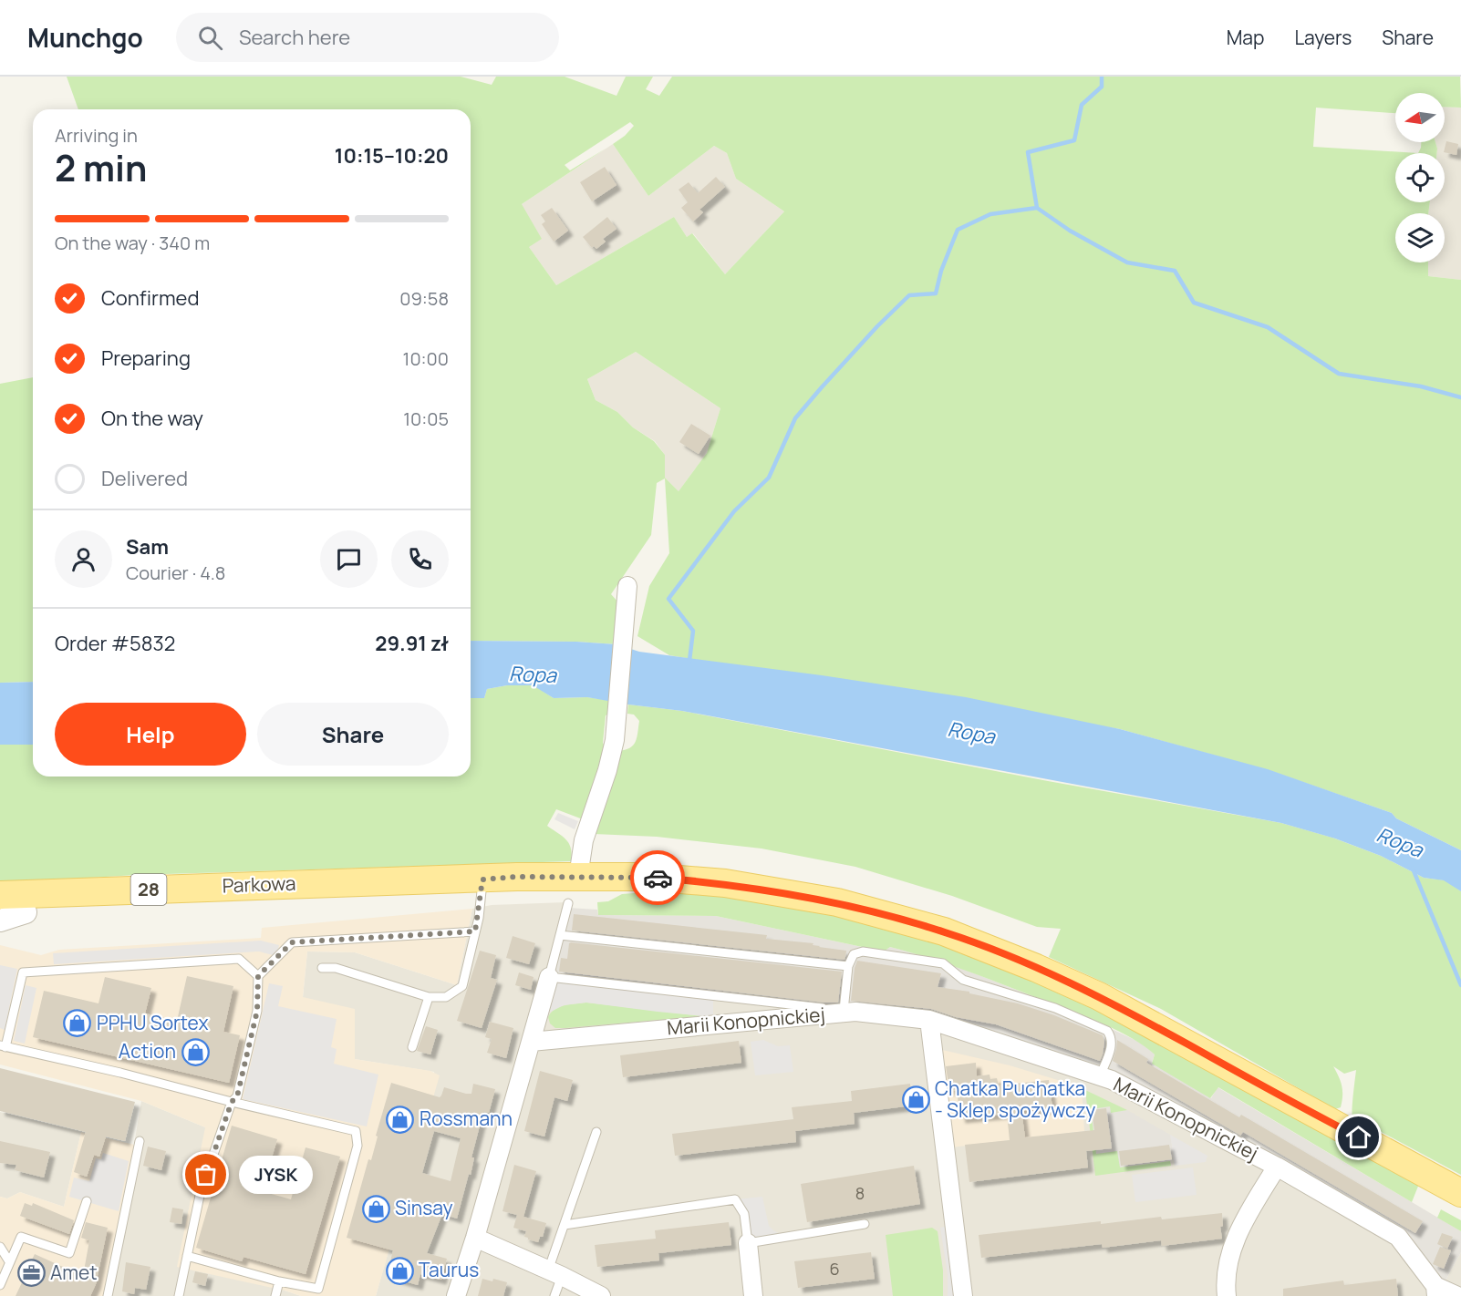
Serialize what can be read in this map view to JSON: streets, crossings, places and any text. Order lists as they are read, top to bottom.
{
  "streets": {
    "main road": ["Parkowa", "28"],
    "street": ["Marii Konopnickiej"]
  },
  "water": ["Ropa"],
  "places": {
    "shop": [
      "PPHU Sortex",
      "Action",
      "Chatka Puchatka - Sklep spożywczy",
      "Rossmann",
      "Sinsay",
      "Taurus"
    ],
    "other": ["JYSK"],
    "office": ["Amet"]
  },
  "house_numbers": ["8", "6"],
  "north": "left",
  "page": {
    "header": "Munchgo",
    "search": "Search here",
    "nav": ["Map", "Layers", "Share"],
    "heading": ["2 min", "Arriving in", "10:15–10:20"],
    "panel": [
      "Sam",
      "Courier · 4.8",
      "Order #5832",
      "29.91 zł"
    ],
    "bar": "On the way · 340 m",
    "list": [
      ["Confirmed", "09:58"],
      ["Preparing", "10:00"],
      ["On the way", "10:05"],
      "Delivered"
    ],
    "buttons": ["Help", "Share"],
    "bubble": "JYSK"
  }
}
